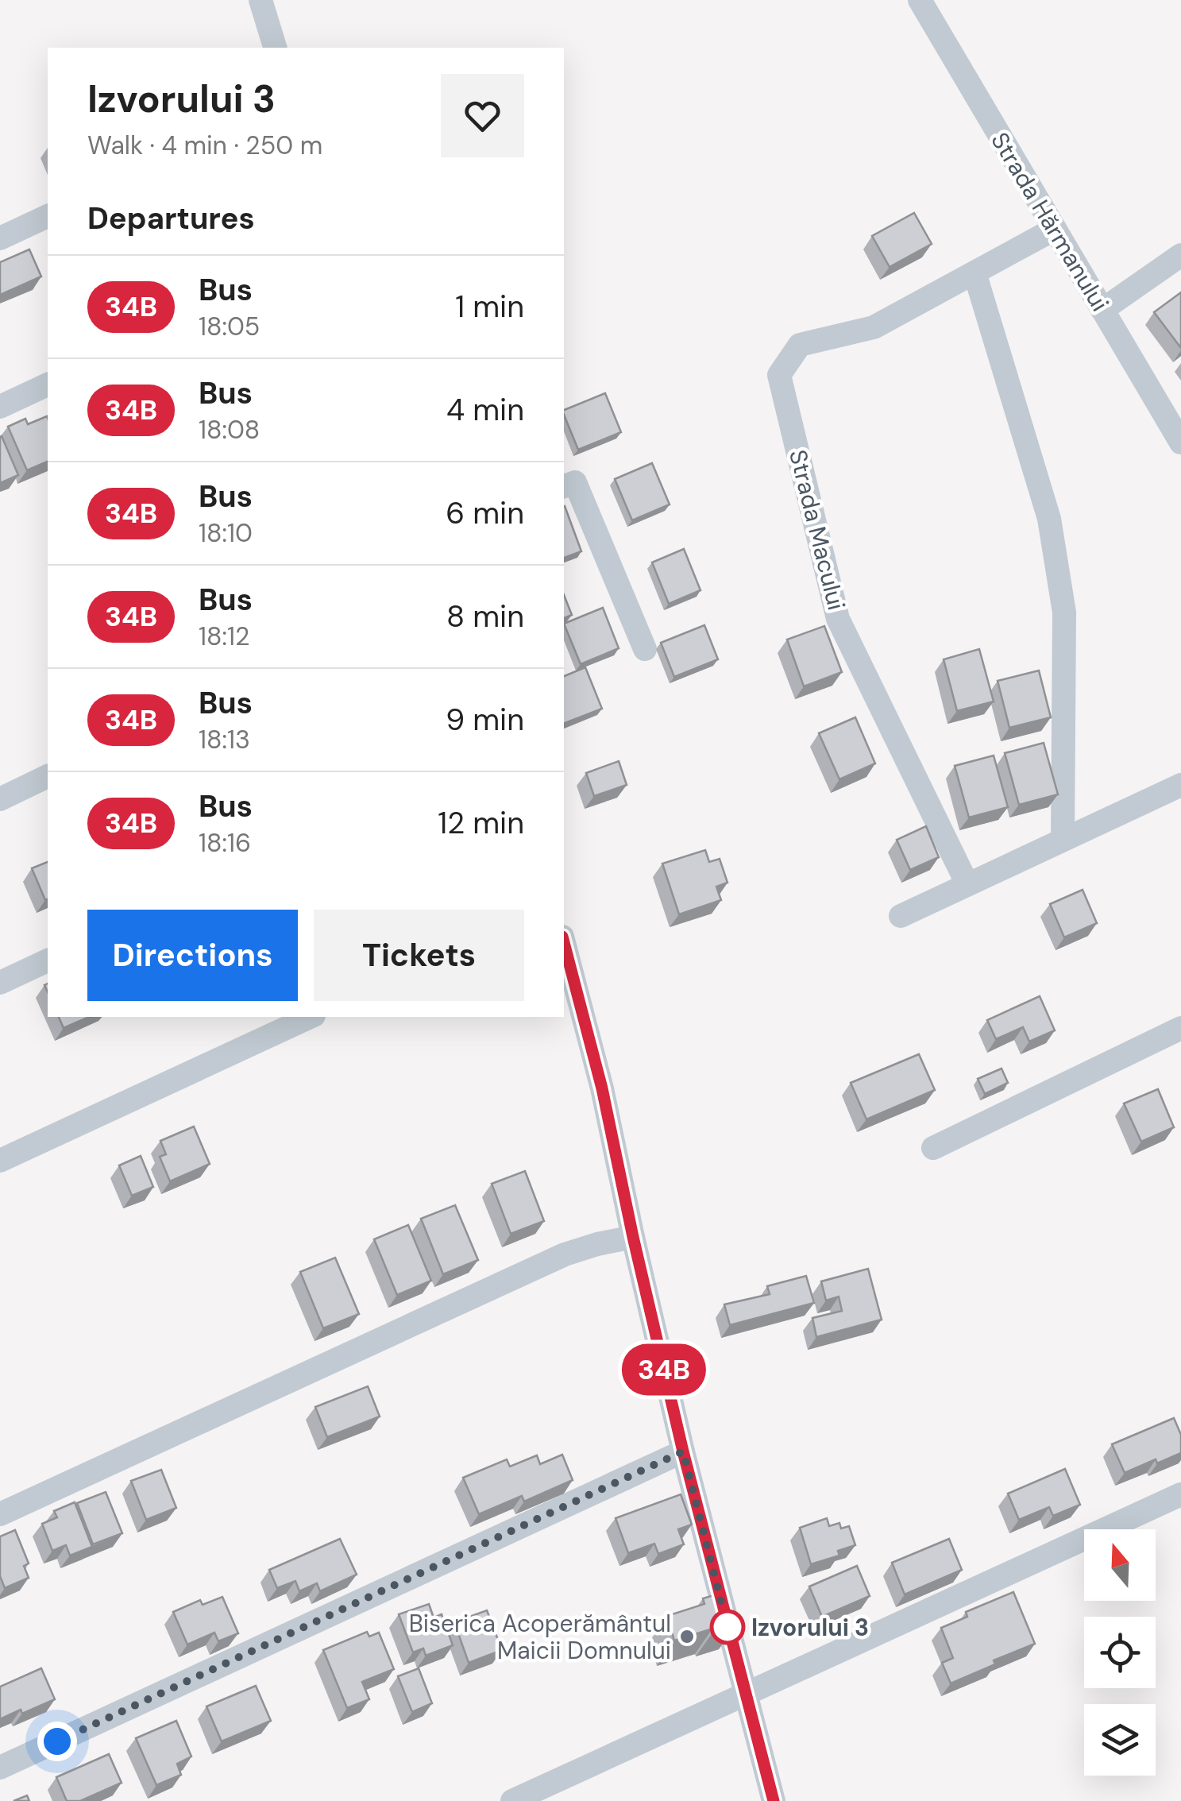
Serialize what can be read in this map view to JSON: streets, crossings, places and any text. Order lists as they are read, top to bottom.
{
  "streets": {
    "street": ["Strada Hărmanului", "Strada Macului"]
  },
  "crossings": [
    ["Strada Hărmanului", "Strada Macului"]
  ],
  "places": ["Izvorului 3", "Biserica Acoperământul Maicii Domnului"],
  "lines": ["bus line 34B"],
  "north": "top",
  "page": {
    "on_map": "34B",
    "heading": [
      ["Izvorului 3", "Walk · 4 min · 250 m"],
      "Departures"
    ],
    "list": [
      {
        "mark": "34B",
        "name": "Bus",
        "note": "18:05",
        "value": "1 min"
      },
      {
        "mark": "34B",
        "name": "Bus",
        "note": "18:08",
        "value": "4 min"
      },
      {
        "mark": "34B",
        "name": "Bus",
        "note": "18:10",
        "value": "6 min"
      },
      {
        "mark": "34B",
        "name": "Bus",
        "note": "18:12",
        "value": "8 min"
      },
      {
        "mark": "34B",
        "name": "Bus",
        "note": "18:13",
        "value": "9 min"
      },
      {
        "mark": "34B",
        "name": "Bus",
        "note": "18:16",
        "value": "12 min"
      }
    ],
    "buttons": ["Directions", "Tickets"]
  }
}
